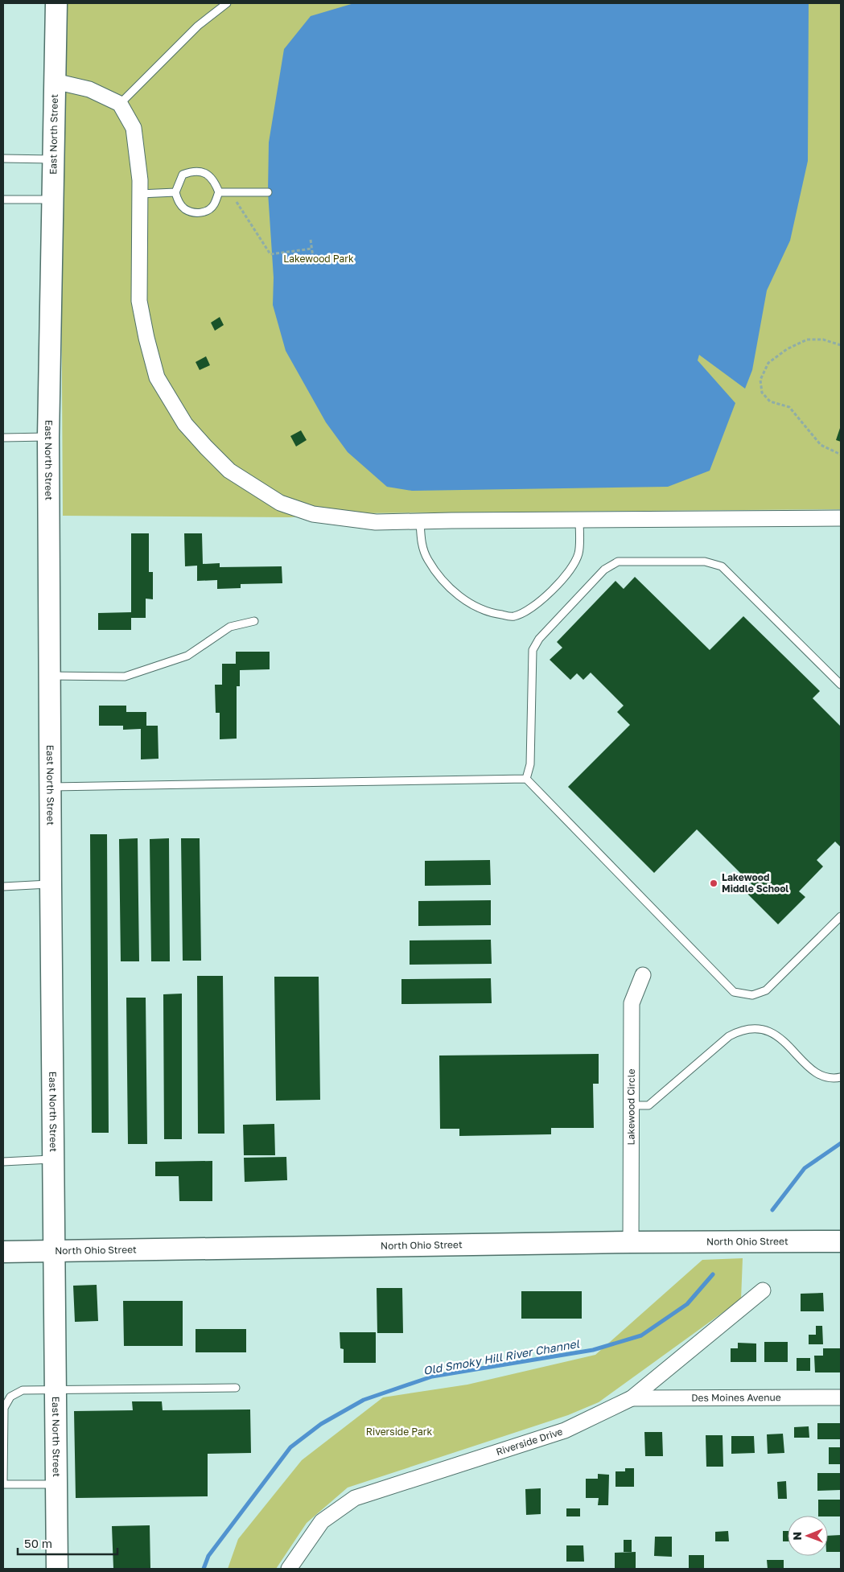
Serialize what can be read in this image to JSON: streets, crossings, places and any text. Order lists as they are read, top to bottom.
{
  "streets": {
    "street": [
      "East North Street",
      "Lakewood Circle",
      "North Ohio Street",
      "Des Moines Avenue",
      "Riverside Drive"
    ]
  },
  "crossings": [
    ["East North Street", "North Ohio Street"],
    ["Lakewood Circle", "North Ohio Street"],
    ["Des Moines Avenue", "Riverside Drive"]
  ],
  "water": ["Old Smoky Hill River Channel"],
  "parks": ["Lakewood Park", "Riverside Park"],
  "places": ["Lakewood Middle School"],
  "scale_bar": "50 m",
  "north": "left"
}
